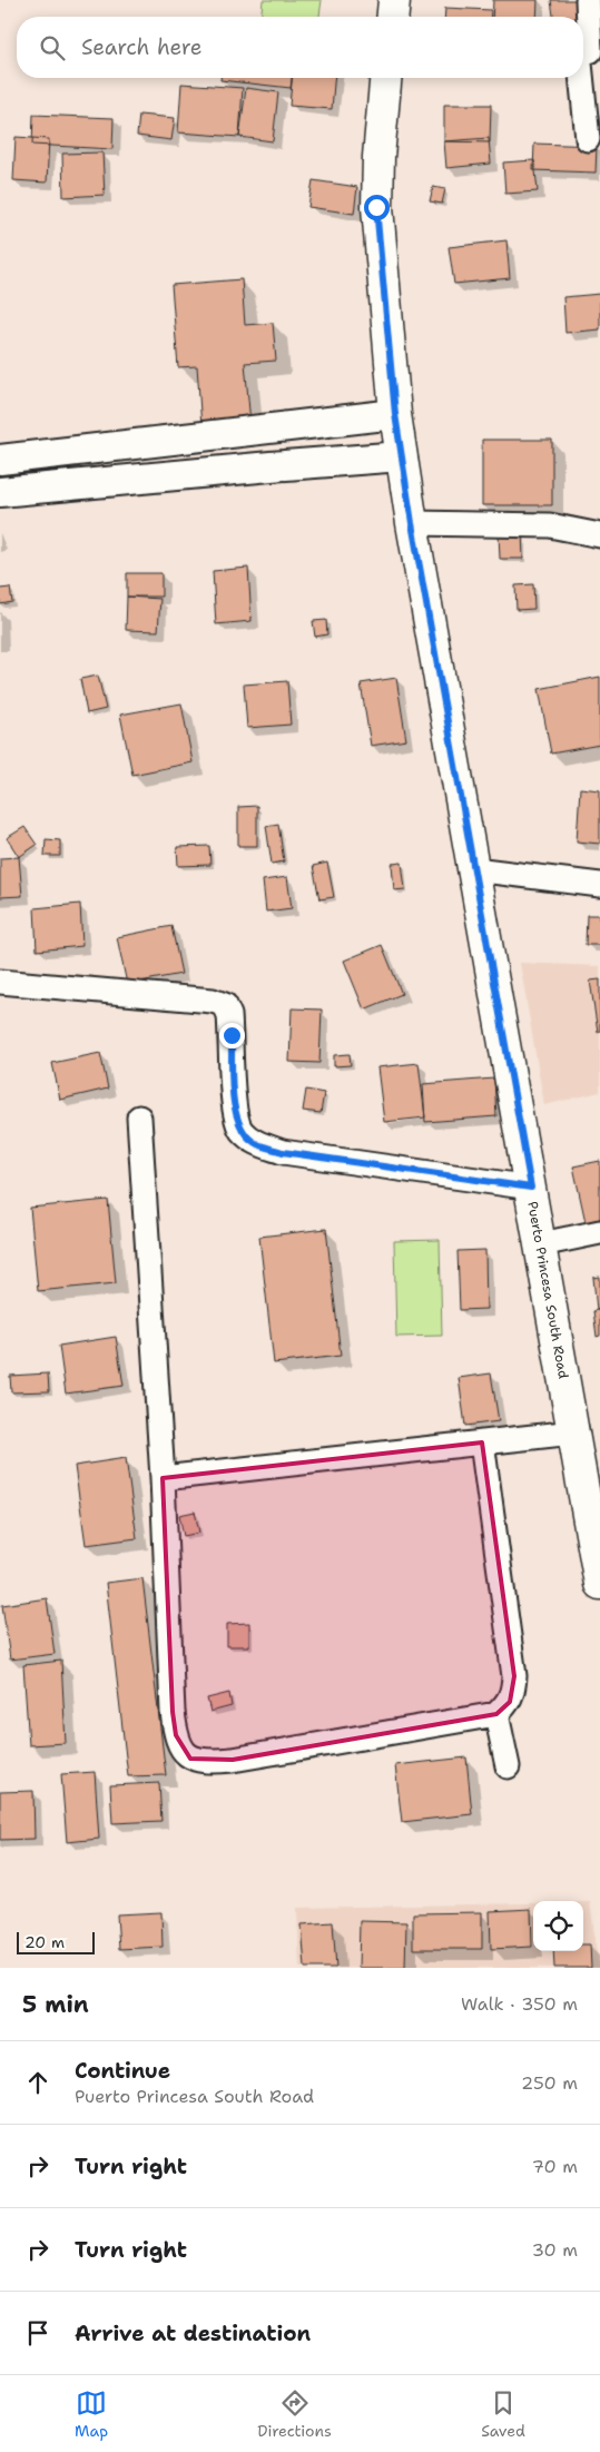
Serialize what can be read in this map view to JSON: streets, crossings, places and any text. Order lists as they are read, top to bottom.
{
  "streets": {
    "main road": ["Puerto Princesa South Road"]
  },
  "scale_bar": "20 m",
  "page": {
    "search": "Search here",
    "scale": "20 m",
    "heading": ["5 min", "Walk · 350 m"],
    "list": [
      ["Continue", "Puerto Princesa South Road", "250 m"],
      ["Turn right", "70 m"],
      ["Turn right", "30 m"],
      "Arrive at destination"
    ],
    "nav": ["Map", "Directions", "Saved"]
  }
}
